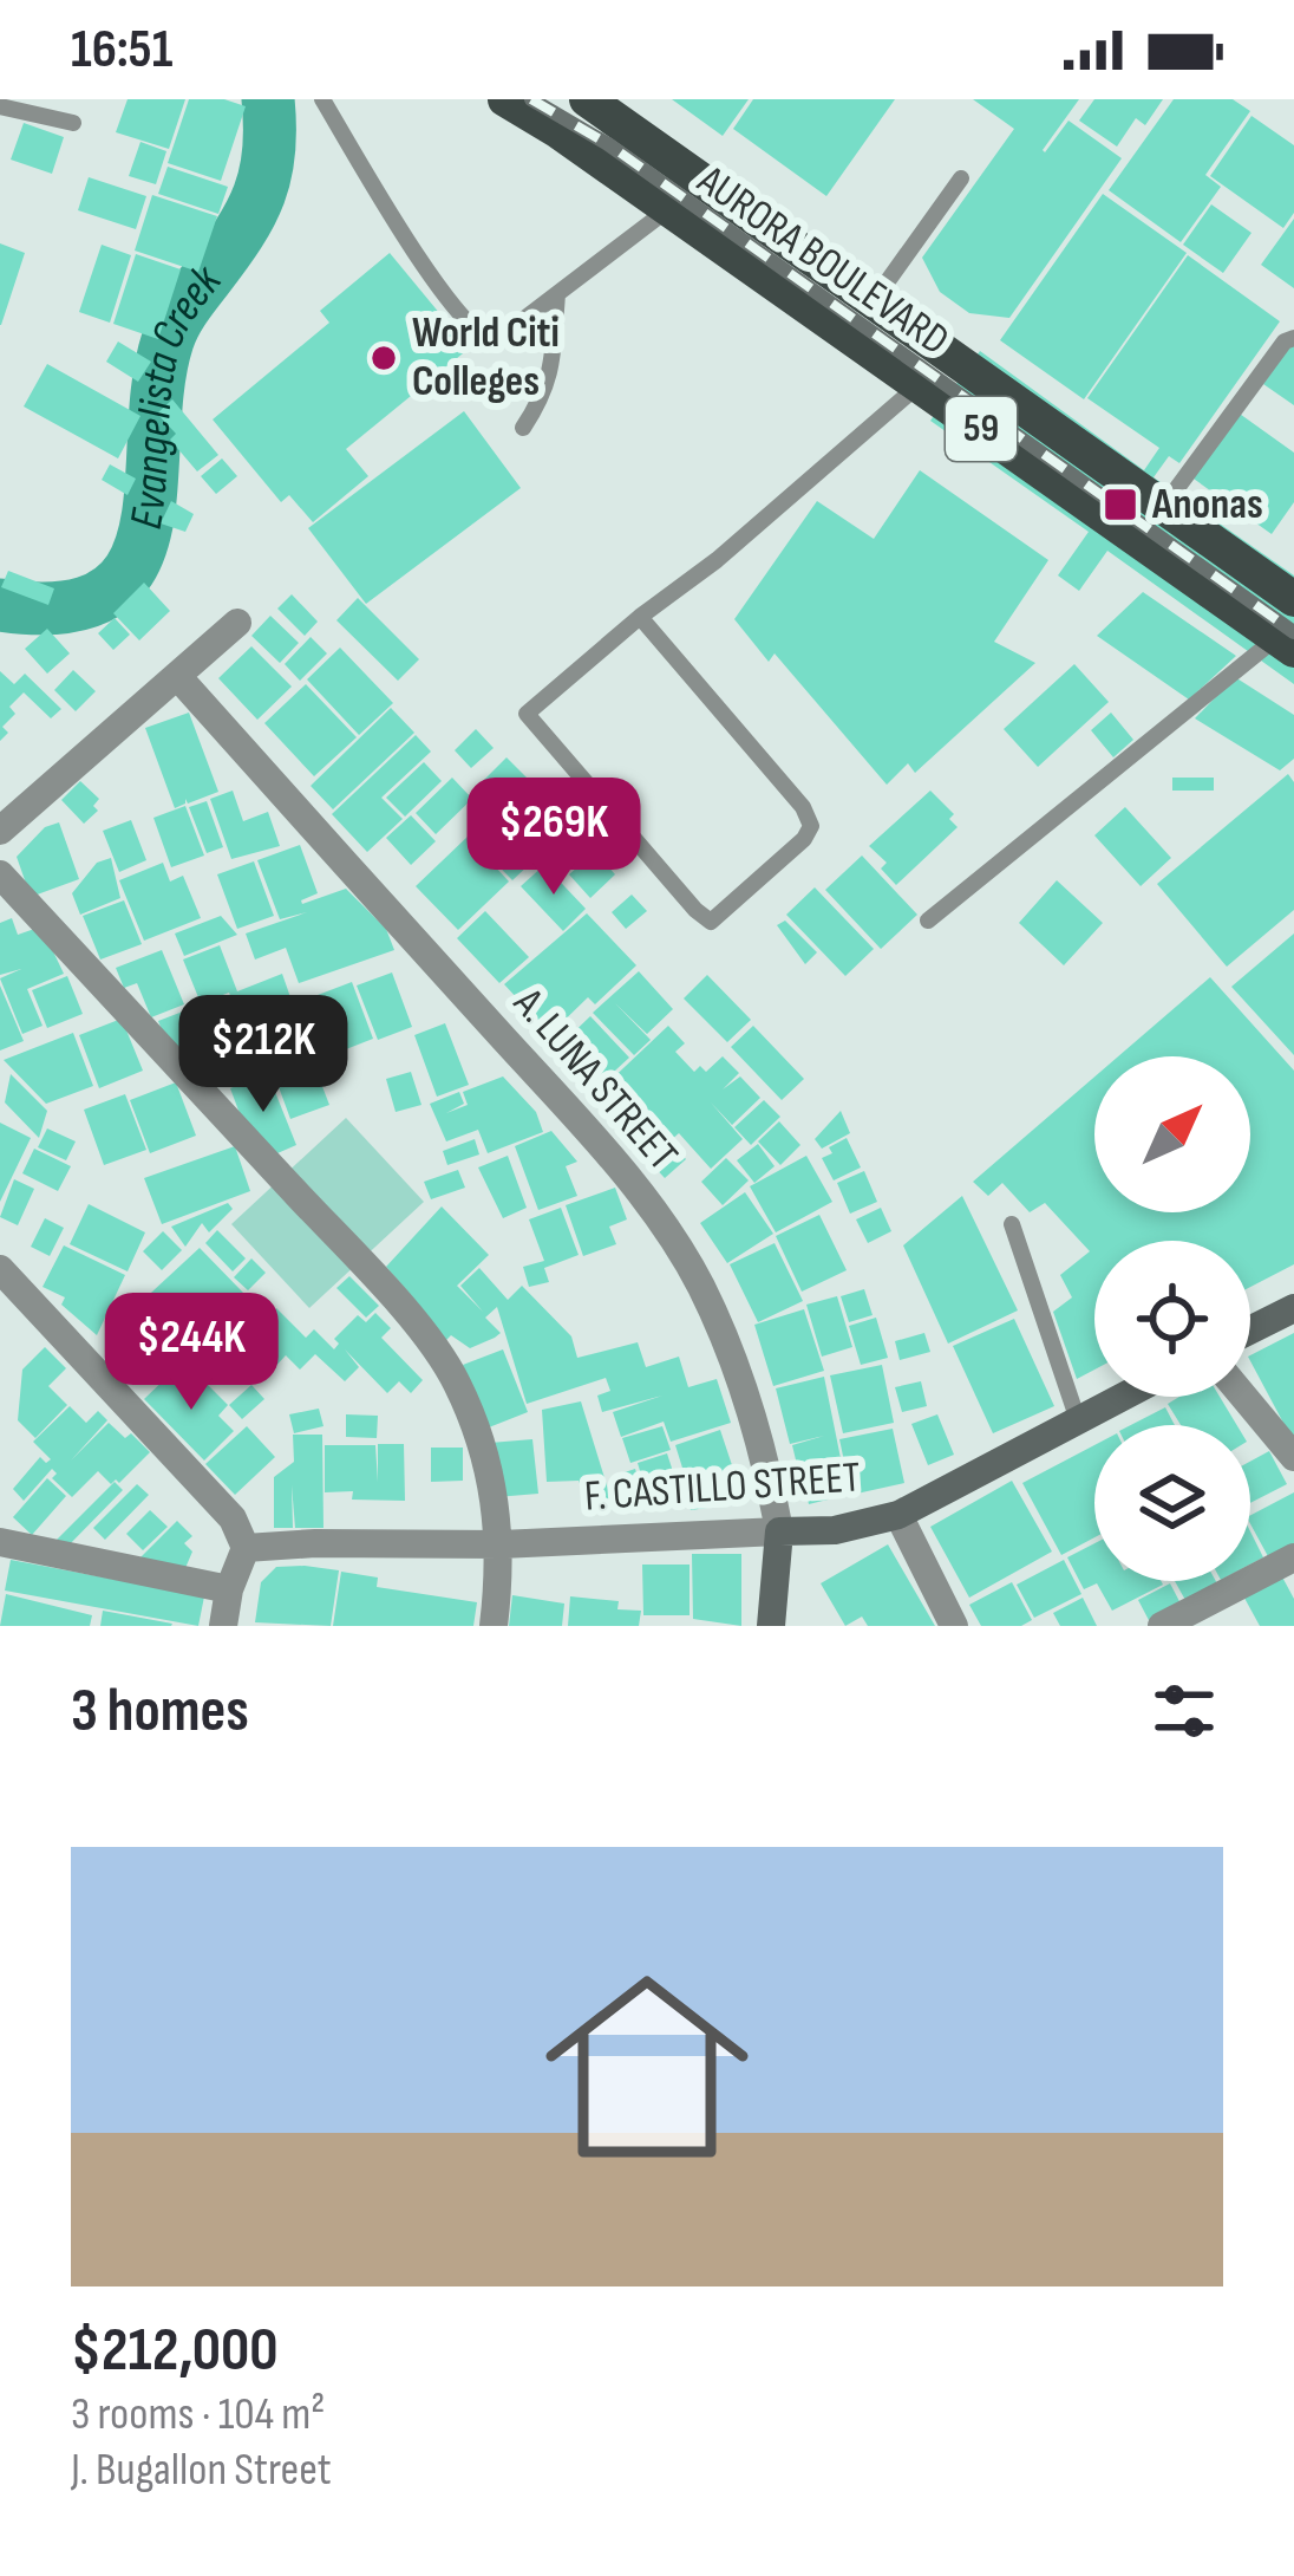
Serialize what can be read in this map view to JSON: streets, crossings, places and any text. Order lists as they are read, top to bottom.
{
  "streets": {
    "main road": ["AURORA BOULEVARD", "59"],
    "street": ["A. LUNA STREET", "F. CASTILLO STREET"]
  },
  "crossings": [
    ["A. LUNA STREET", "F. CASTILLO STREET"]
  ],
  "water": ["Evangelista Creek"],
  "places": {
    "other": ["World Citi Colleges"],
    "transit": ["Anonas"]
  },
  "north": "top right",
  "page": {
    "status": "16:51",
    "price": ["$269K", "$212K", "$244K"],
    "heading": "3 homes",
    "list": [
      {
        "name": "$212,000",
        "note": "3 rooms · 104 m² · J. Bugallon Street"
      }
    ]
  }
}
